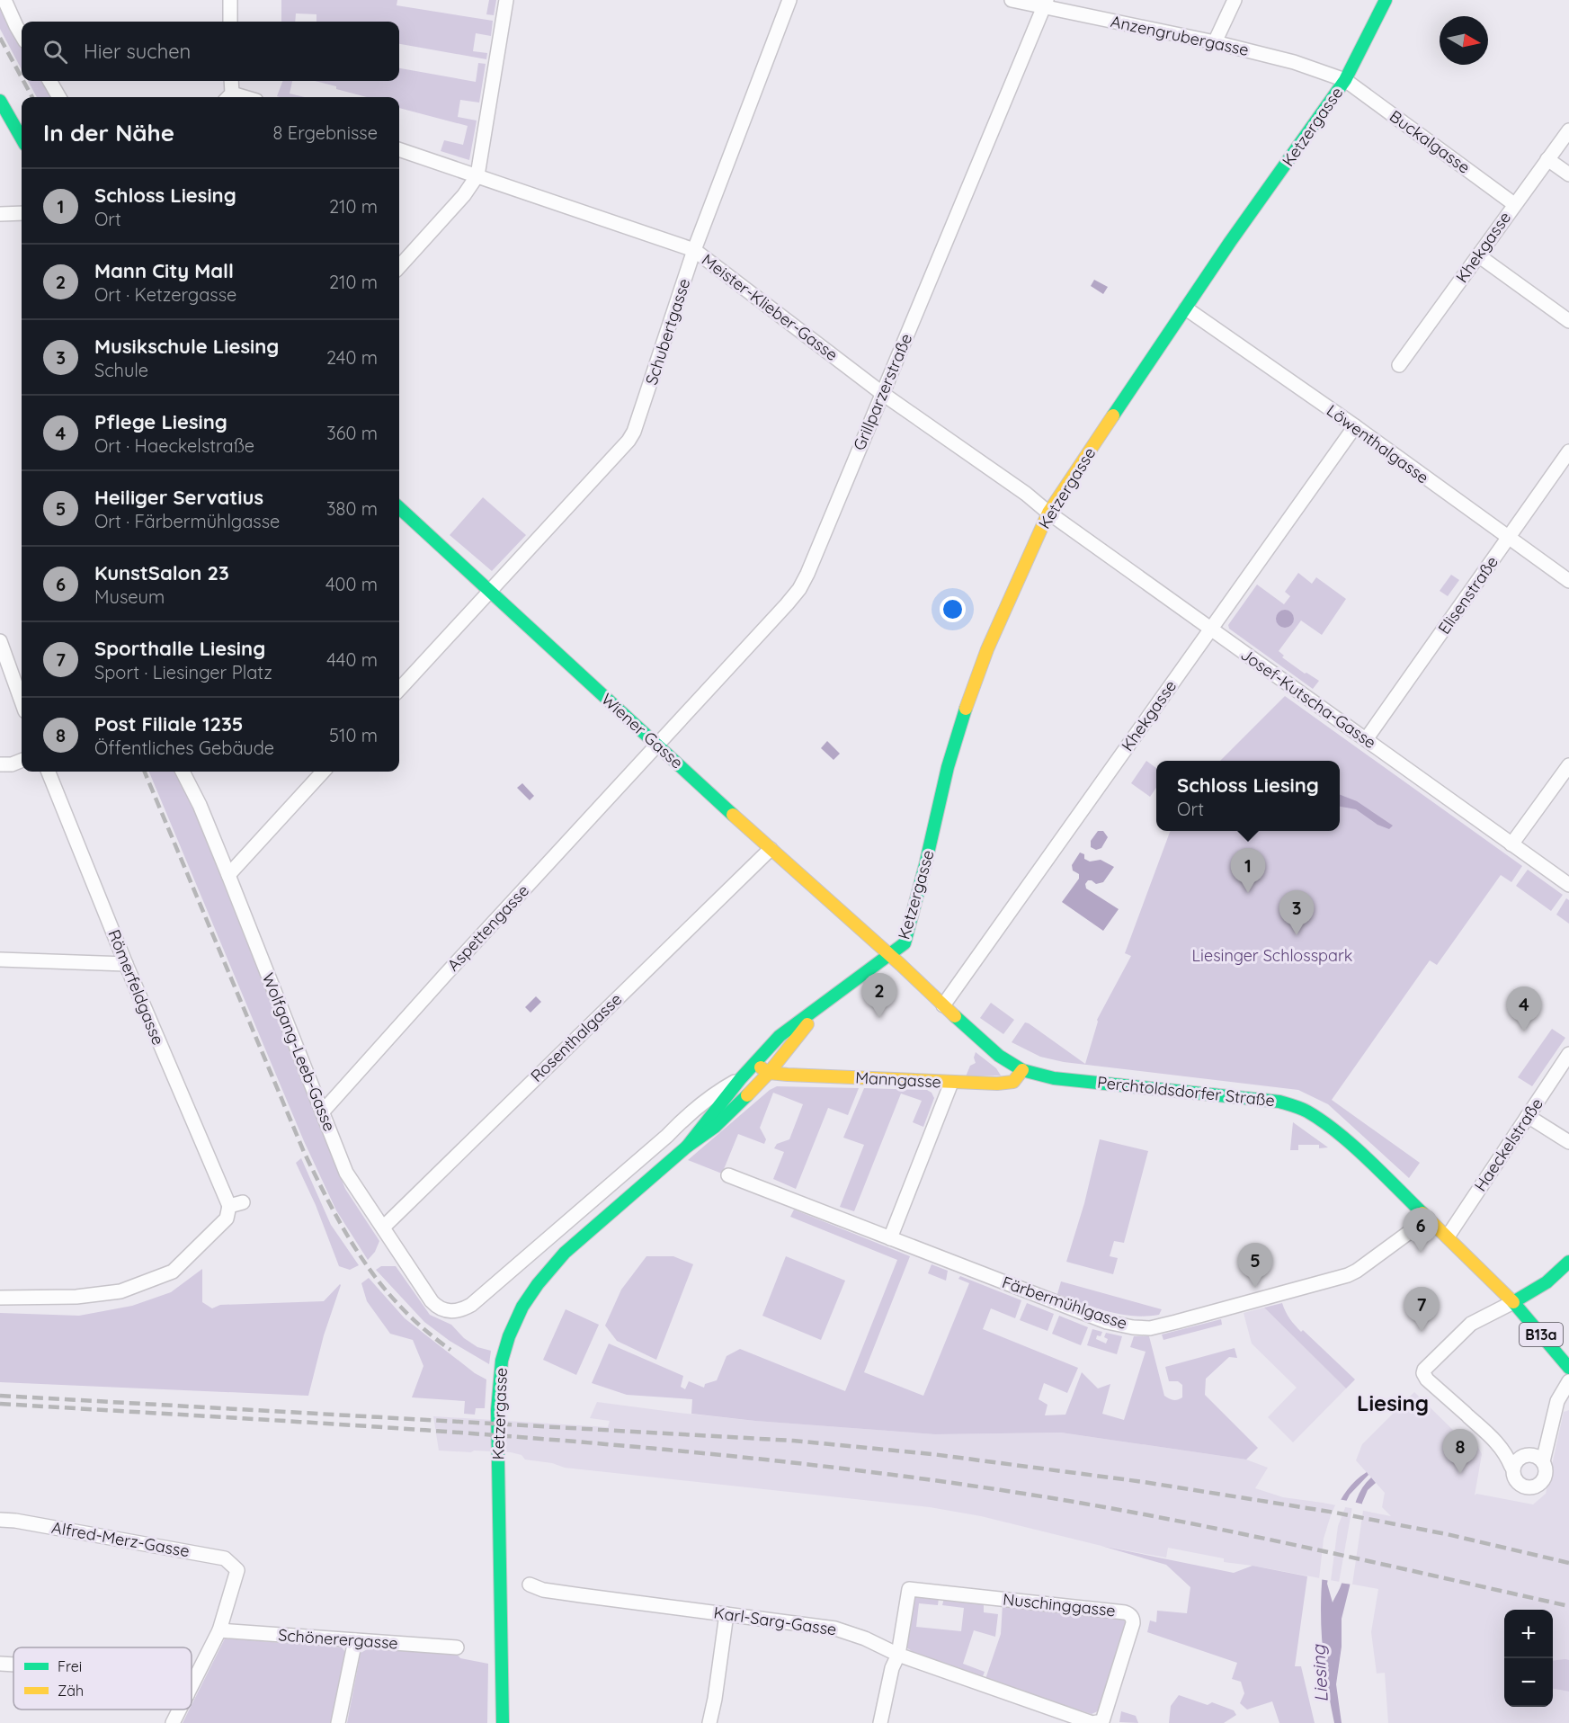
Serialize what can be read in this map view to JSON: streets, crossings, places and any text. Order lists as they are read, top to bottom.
{
  "streets": {
    "main road": [
      "Ketzergasse",
      "Wiener Gasse",
      "Manngasse",
      "Perchtoldsdorfer Straße",
      "B13a"
    ],
    "street": [
      "Anzengrubergasse",
      "Buckalgasse",
      "Khekgasse",
      "Meister-Klieber-Gasse",
      "Schubertgasse",
      "Grillparzerstraße",
      "Löwenthalgasse",
      "Elisenstraße",
      "Josef-Kutscha-Gasse",
      "Aspettengasse",
      "Römerfeldgasse",
      "Rosenthalgasse",
      "Wolfgang-Leeb-Gasse",
      "Haeckelstraße",
      "Färbermühlgasse",
      "Alfred-Merz-Gasse",
      "Nuschinggasse",
      "Karl-Sarg-Gasse",
      "Schönerergasse"
    ]
  },
  "crossings": [
    ["Anzengrubergasse", "Ketzergasse"],
    ["Anzengrubergasse", "Buckalgasse"],
    ["Anzengrubergasse", "Grillparzerstraße"],
    ["Ketzergasse", "Buckalgasse"],
    ["Ketzergasse", "Meister-Klieber-Gasse"],
    ["Ketzergasse", "Löwenthalgasse"],
    ["Ketzergasse", "Josef-Kutscha-Gasse"],
    ["Ketzergasse", "Wiener Gasse"],
    ["Ketzergasse", "Wolfgang-Leeb-Gasse"],
    ["Ketzergasse", "Manngasse"],
    ["Ketzergasse", "Perchtoldsdorfer Straße"],
    ["Buckalgasse", "Khekgasse"],
    ["Khekgasse", "Löwenthalgasse"],
    ["Khekgasse", "Josef-Kutscha-Gasse"],
    ["Khekgasse", "Perchtoldsdorfer Straße"],
    ["Meister-Klieber-Gasse", "Schubertgasse"],
    ["Meister-Klieber-Gasse", "Grillparzerstraße"],
    ["Meister-Klieber-Gasse", "Josef-Kutscha-Gasse"],
    ["Schubertgasse", "Wiener Gasse"],
    ["Grillparzerstraße", "Wiener Gasse"],
    ["Grillparzerstraße", "Aspettengasse"],
    ["Löwenthalgasse", "Elisenstraße"],
    ["Elisenstraße", "Josef-Kutscha-Gasse"],
    ["Wiener Gasse", "Aspettengasse"],
    ["Wiener Gasse", "Rosenthalgasse"],
    ["Wiener Gasse", "Perchtoldsdorfer Straße"],
    ["Aspettengasse", "Wolfgang-Leeb-Gasse"],
    ["Rosenthalgasse", "Wolfgang-Leeb-Gasse"],
    ["Manngasse", "Perchtoldsdorfer Straße"],
    ["Perchtoldsdorfer Straße", "Haeckelstraße"],
    ["Perchtoldsdorfer Straße", "Färbermühlgasse"],
    ["Perchtoldsdorfer Straße", "B13a"],
    ["Alfred-Merz-Gasse", "Schönerergasse"],
    ["Nuschinggasse", "Karl-Sarg-Gasse"]
  ],
  "districts": ["Liesing"],
  "water": ["Liesing"],
  "parks": ["Liesinger Schlosspark"],
  "legend": ["Frei", "Zäh"],
  "north": "right",
  "page": {
    "search": "Hier suchen",
    "heading": ["In der Nähe", "8 Ergebnisse"],
    "list": [
      {
        "mark": "1",
        "name": "Schloss Liesing",
        "note": "Ort",
        "value": "210 m"
      },
      {
        "mark": "2",
        "name": "Mann City Mall",
        "note": "Ort · Ketzergasse",
        "value": "210 m"
      },
      {
        "mark": "3",
        "name": "Musikschule Liesing",
        "note": "Schule",
        "value": "240 m"
      },
      {
        "mark": "4",
        "name": "Pflege Liesing",
        "note": "Ort · Haeckelstraße",
        "value": "360 m"
      },
      {
        "mark": "5",
        "name": "Heiliger Servatius",
        "note": "Ort · Färbermühlgasse",
        "value": "380 m"
      },
      {
        "mark": "6",
        "name": "KunstSalon 23",
        "note": "Museum",
        "value": "400 m"
      },
      {
        "mark": "7",
        "name": "Sporthalle Liesing",
        "note": "Sport · Liesinger Platz",
        "value": "440 m"
      },
      {
        "mark": "8",
        "name": "Post Filiale 1235",
        "note": "Öffentliches Gebäude",
        "value": "510 m"
      }
    ],
    "popup": ["Schloss Liesing", "Ort"],
    "pins": [
      "1",
      "3",
      "2",
      "4",
      "6",
      "5",
      "7",
      "8"
    ],
    "map_buttons": ["+", "−"]
  }
}
